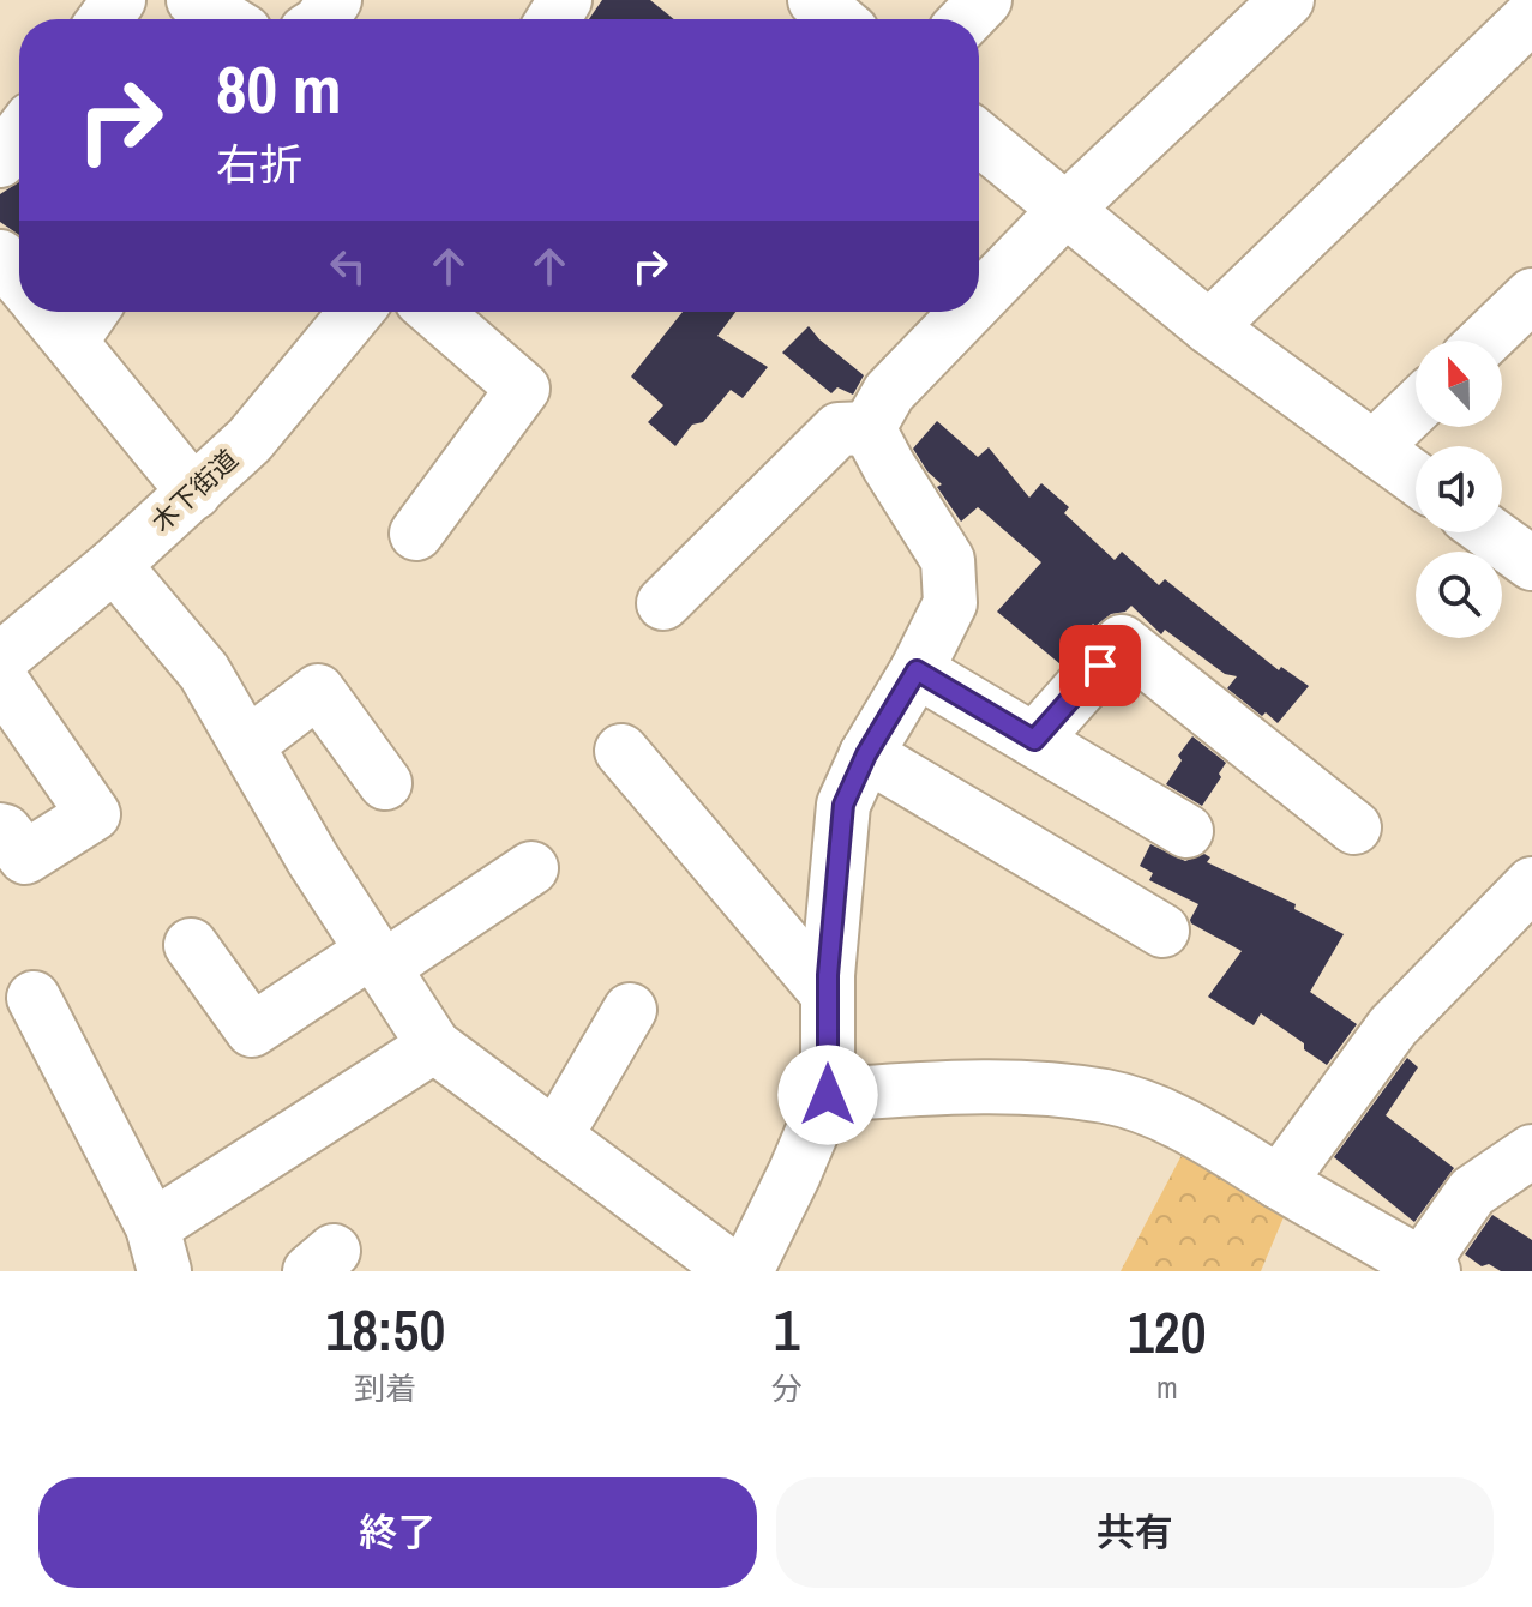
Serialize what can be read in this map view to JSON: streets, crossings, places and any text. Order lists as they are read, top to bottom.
{
  "streets": {
    "street": ["木下街道"]
  },
  "north": "top",
  "page": {
    "turn": ["80 m", "右折"],
    "eta": [
      "18:50",
      "到着",
      "1",
      "分",
      "120",
      "m"
    ],
    "buttons": ["終了", "共有"]
  }
}
